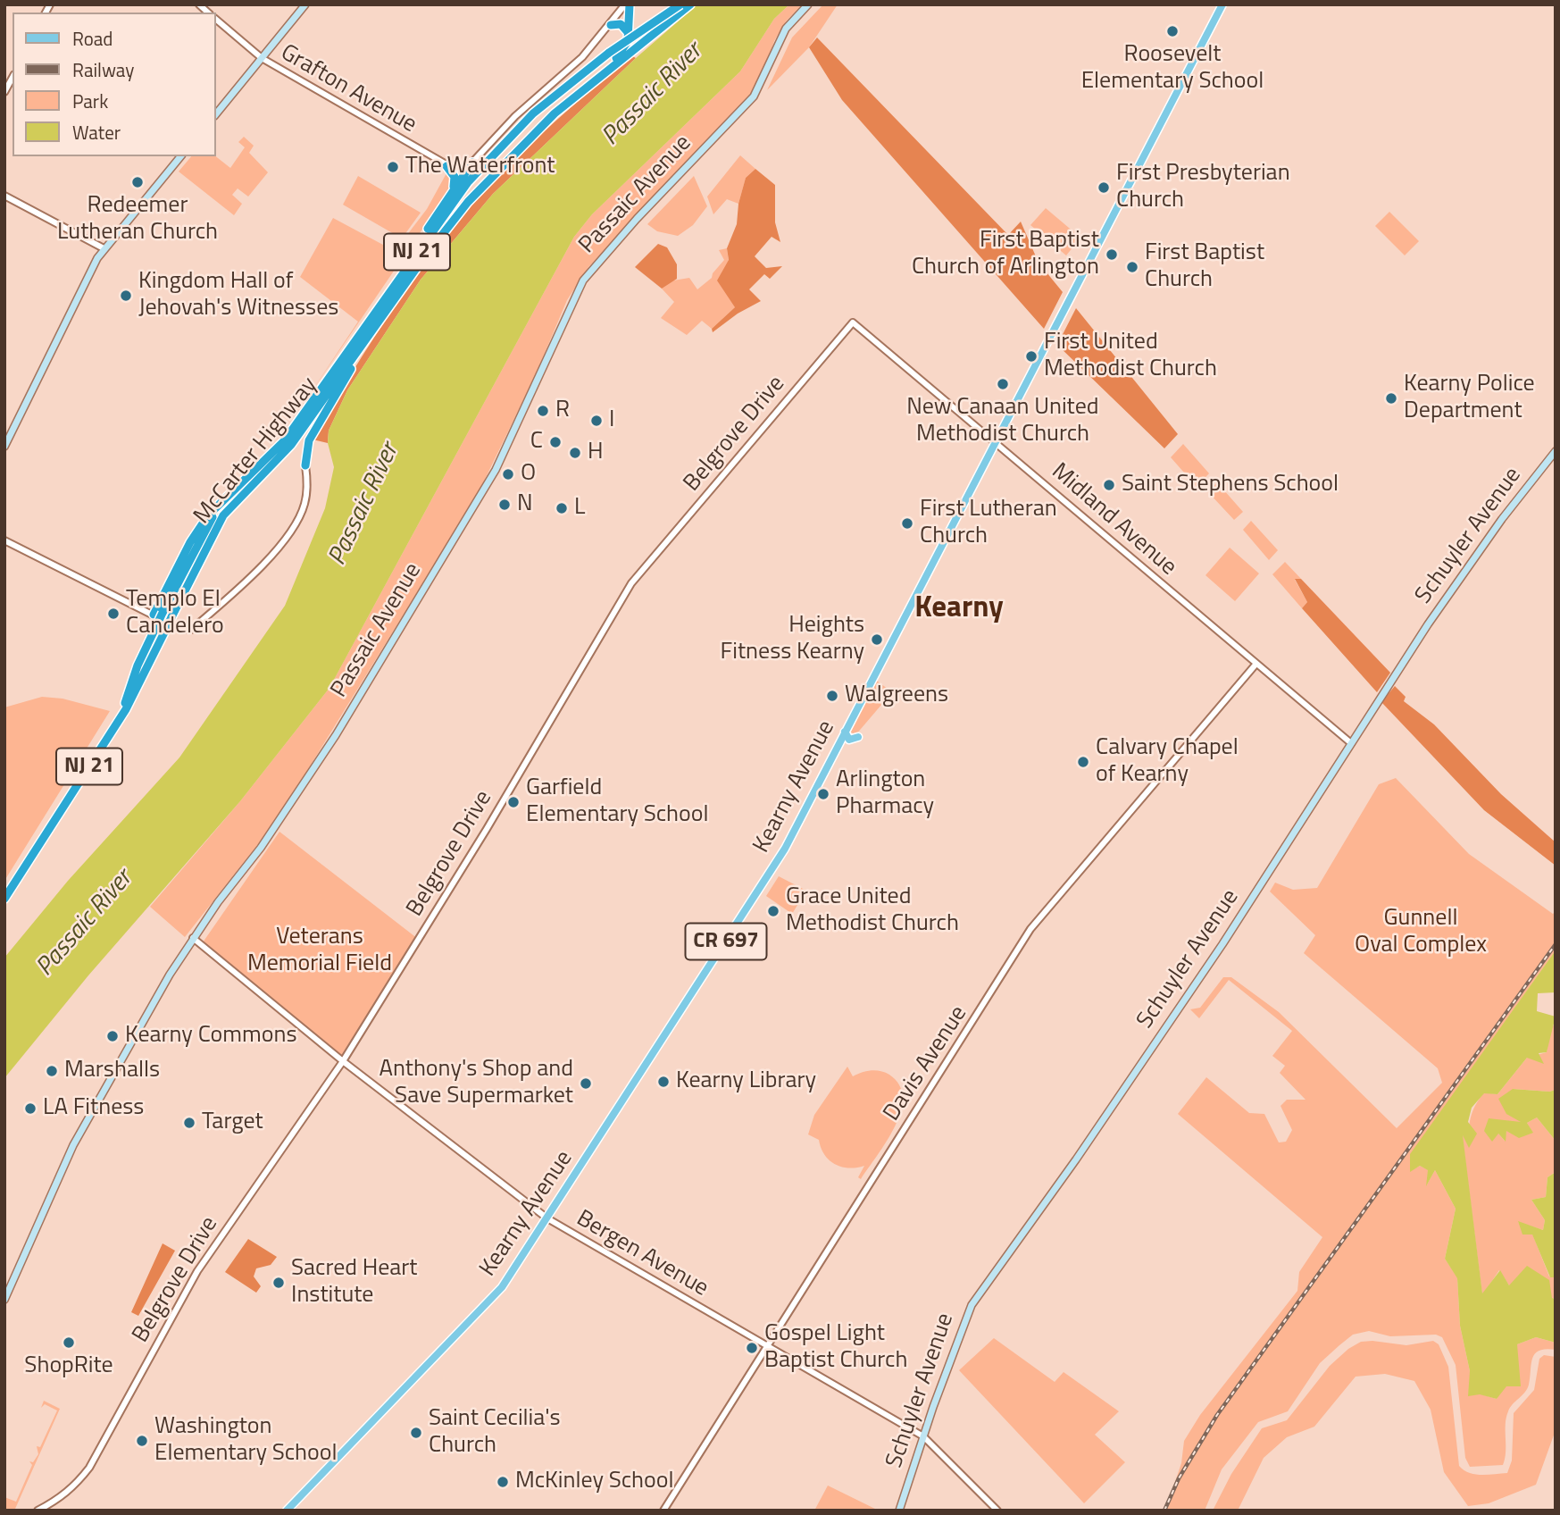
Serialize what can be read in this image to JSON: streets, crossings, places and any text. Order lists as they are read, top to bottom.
{
  "streets": {
    "highway": ["NJ 21", "McCarter Highway"],
    "main road": [
      "Passaic Avenue",
      "Schuyler Avenue",
      "Kearny Avenue",
      "CR 697"
    ],
    "street": [
      "Grafton Avenue",
      "Belgrove Drive",
      "Midland Avenue",
      "Davis Avenue",
      "Bergen Avenue"
    ]
  },
  "crossings": [
    ["Passaic Avenue", "Bergen Avenue"],
    ["NJ 21", "McCarter Highway"],
    ["Belgrove Drive", "Midland Avenue"],
    ["Belgrove Drive", "Bergen Avenue"],
    ["Midland Avenue", "Schuyler Avenue"],
    ["Midland Avenue", "Kearny Avenue"],
    ["Midland Avenue", "Davis Avenue"],
    ["Schuyler Avenue", "Bergen Avenue"],
    ["Kearny Avenue", "Bergen Avenue"],
    ["Davis Avenue", "Bergen Avenue"]
  ],
  "districts": ["Kearny"],
  "water": ["Passaic River"],
  "parks": ["Gunnell Oval Complex", "Veterans Memorial Field"],
  "places": [
    "Roosevelt Elementary School",
    "The Waterfront",
    "Redeemer Lutheran Church",
    "First Presbyterian Church",
    "First Baptist Church of Arlington",
    "First Baptist Church",
    "Kingdom Hall of Jehovah's Witnesses",
    "First United Methodist Church",
    "New Canaan United Methodist Church",
    "Kearny Police Department",
    "R",
    "I",
    "C",
    "H",
    "O",
    "Saint Stephens School",
    "N",
    "L",
    "First Lutheran Church",
    "Templo El Candelero",
    "Heights Fitness Kearny",
    "Walgreens",
    "Calvary Chapel of Kearny",
    "Arlington Pharmacy",
    "Garfield Elementary School",
    "Grace United Methodist Church",
    "Kearny Commons",
    "Marshalls",
    "Kearny Library",
    "Anthony's Shop and Save Supermarket",
    "LA Fitness",
    "Target",
    "Sacred Heart Institute",
    "ShopRite",
    "Gospel Light Baptist Church",
    "Saint Cecilia's Church",
    "Washington Elementary School",
    "McKinley School"
  ],
  "legend": [
    "Road",
    "Railway",
    "Park",
    "Water"
  ]
}
